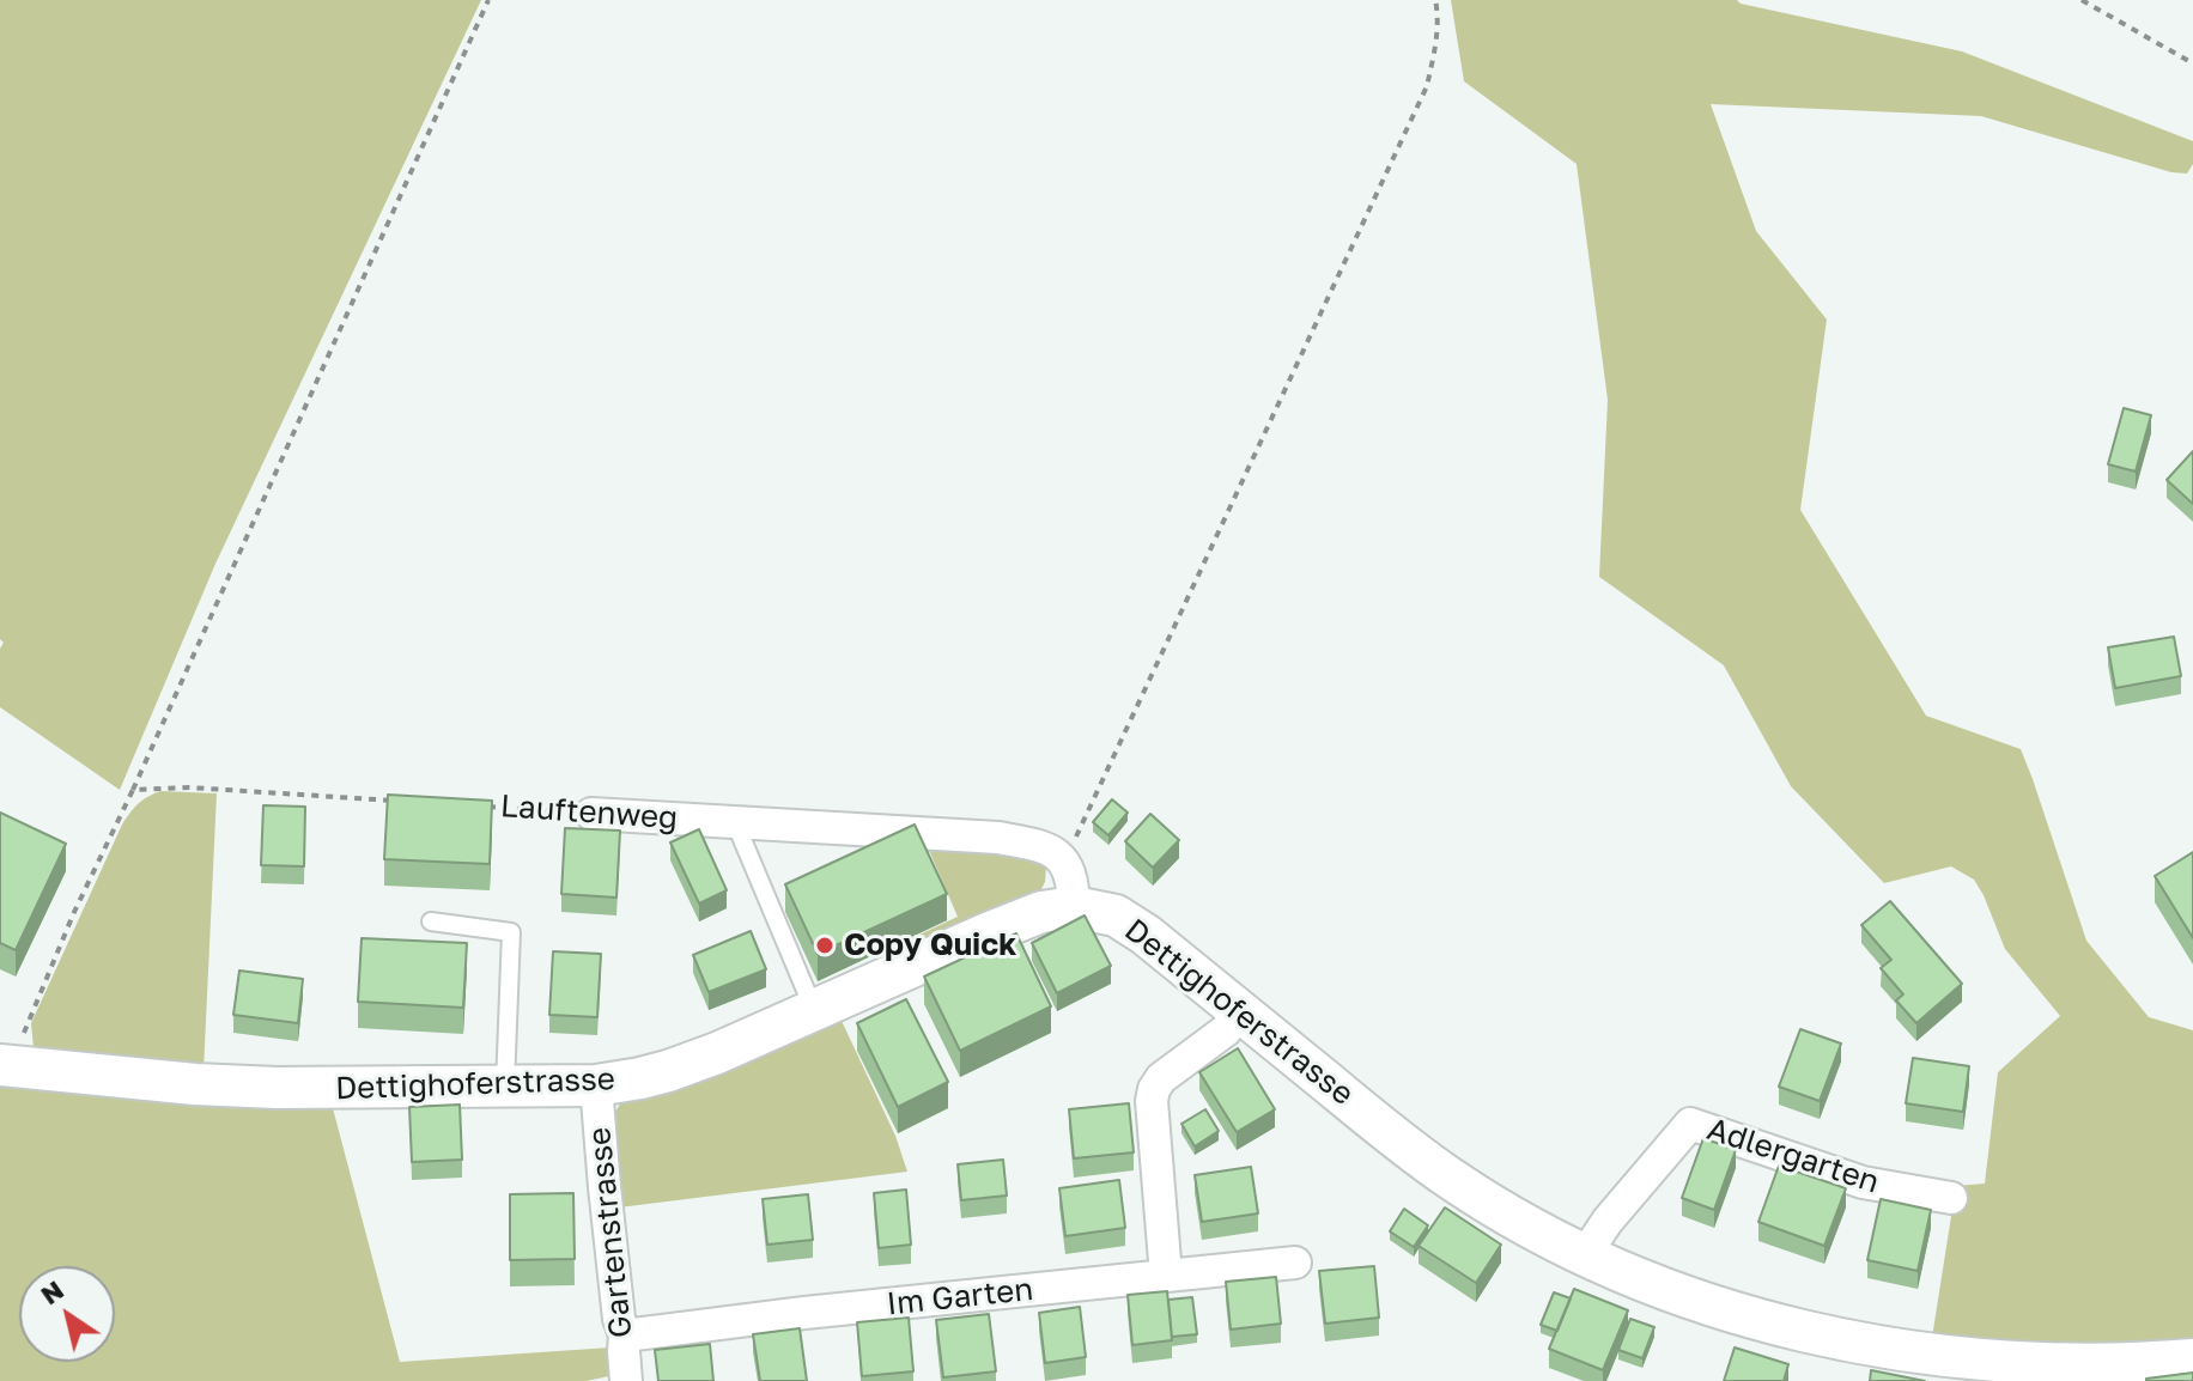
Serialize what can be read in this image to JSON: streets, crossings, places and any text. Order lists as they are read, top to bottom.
{
  "streets": {
    "street": [
      "Lauftenweg",
      "Dettighoferstrasse",
      "Adlergarten",
      "Gartenstrasse",
      "Im Garten"
    ]
  },
  "crossings": [
    ["Dettighoferstrasse", "Adlergarten"],
    ["Dettighoferstrasse", "Gartenstrasse"],
    ["Gartenstrasse", "Im Garten"]
  ],
  "places": ["Copy Quick"],
  "north": "top left"
}
